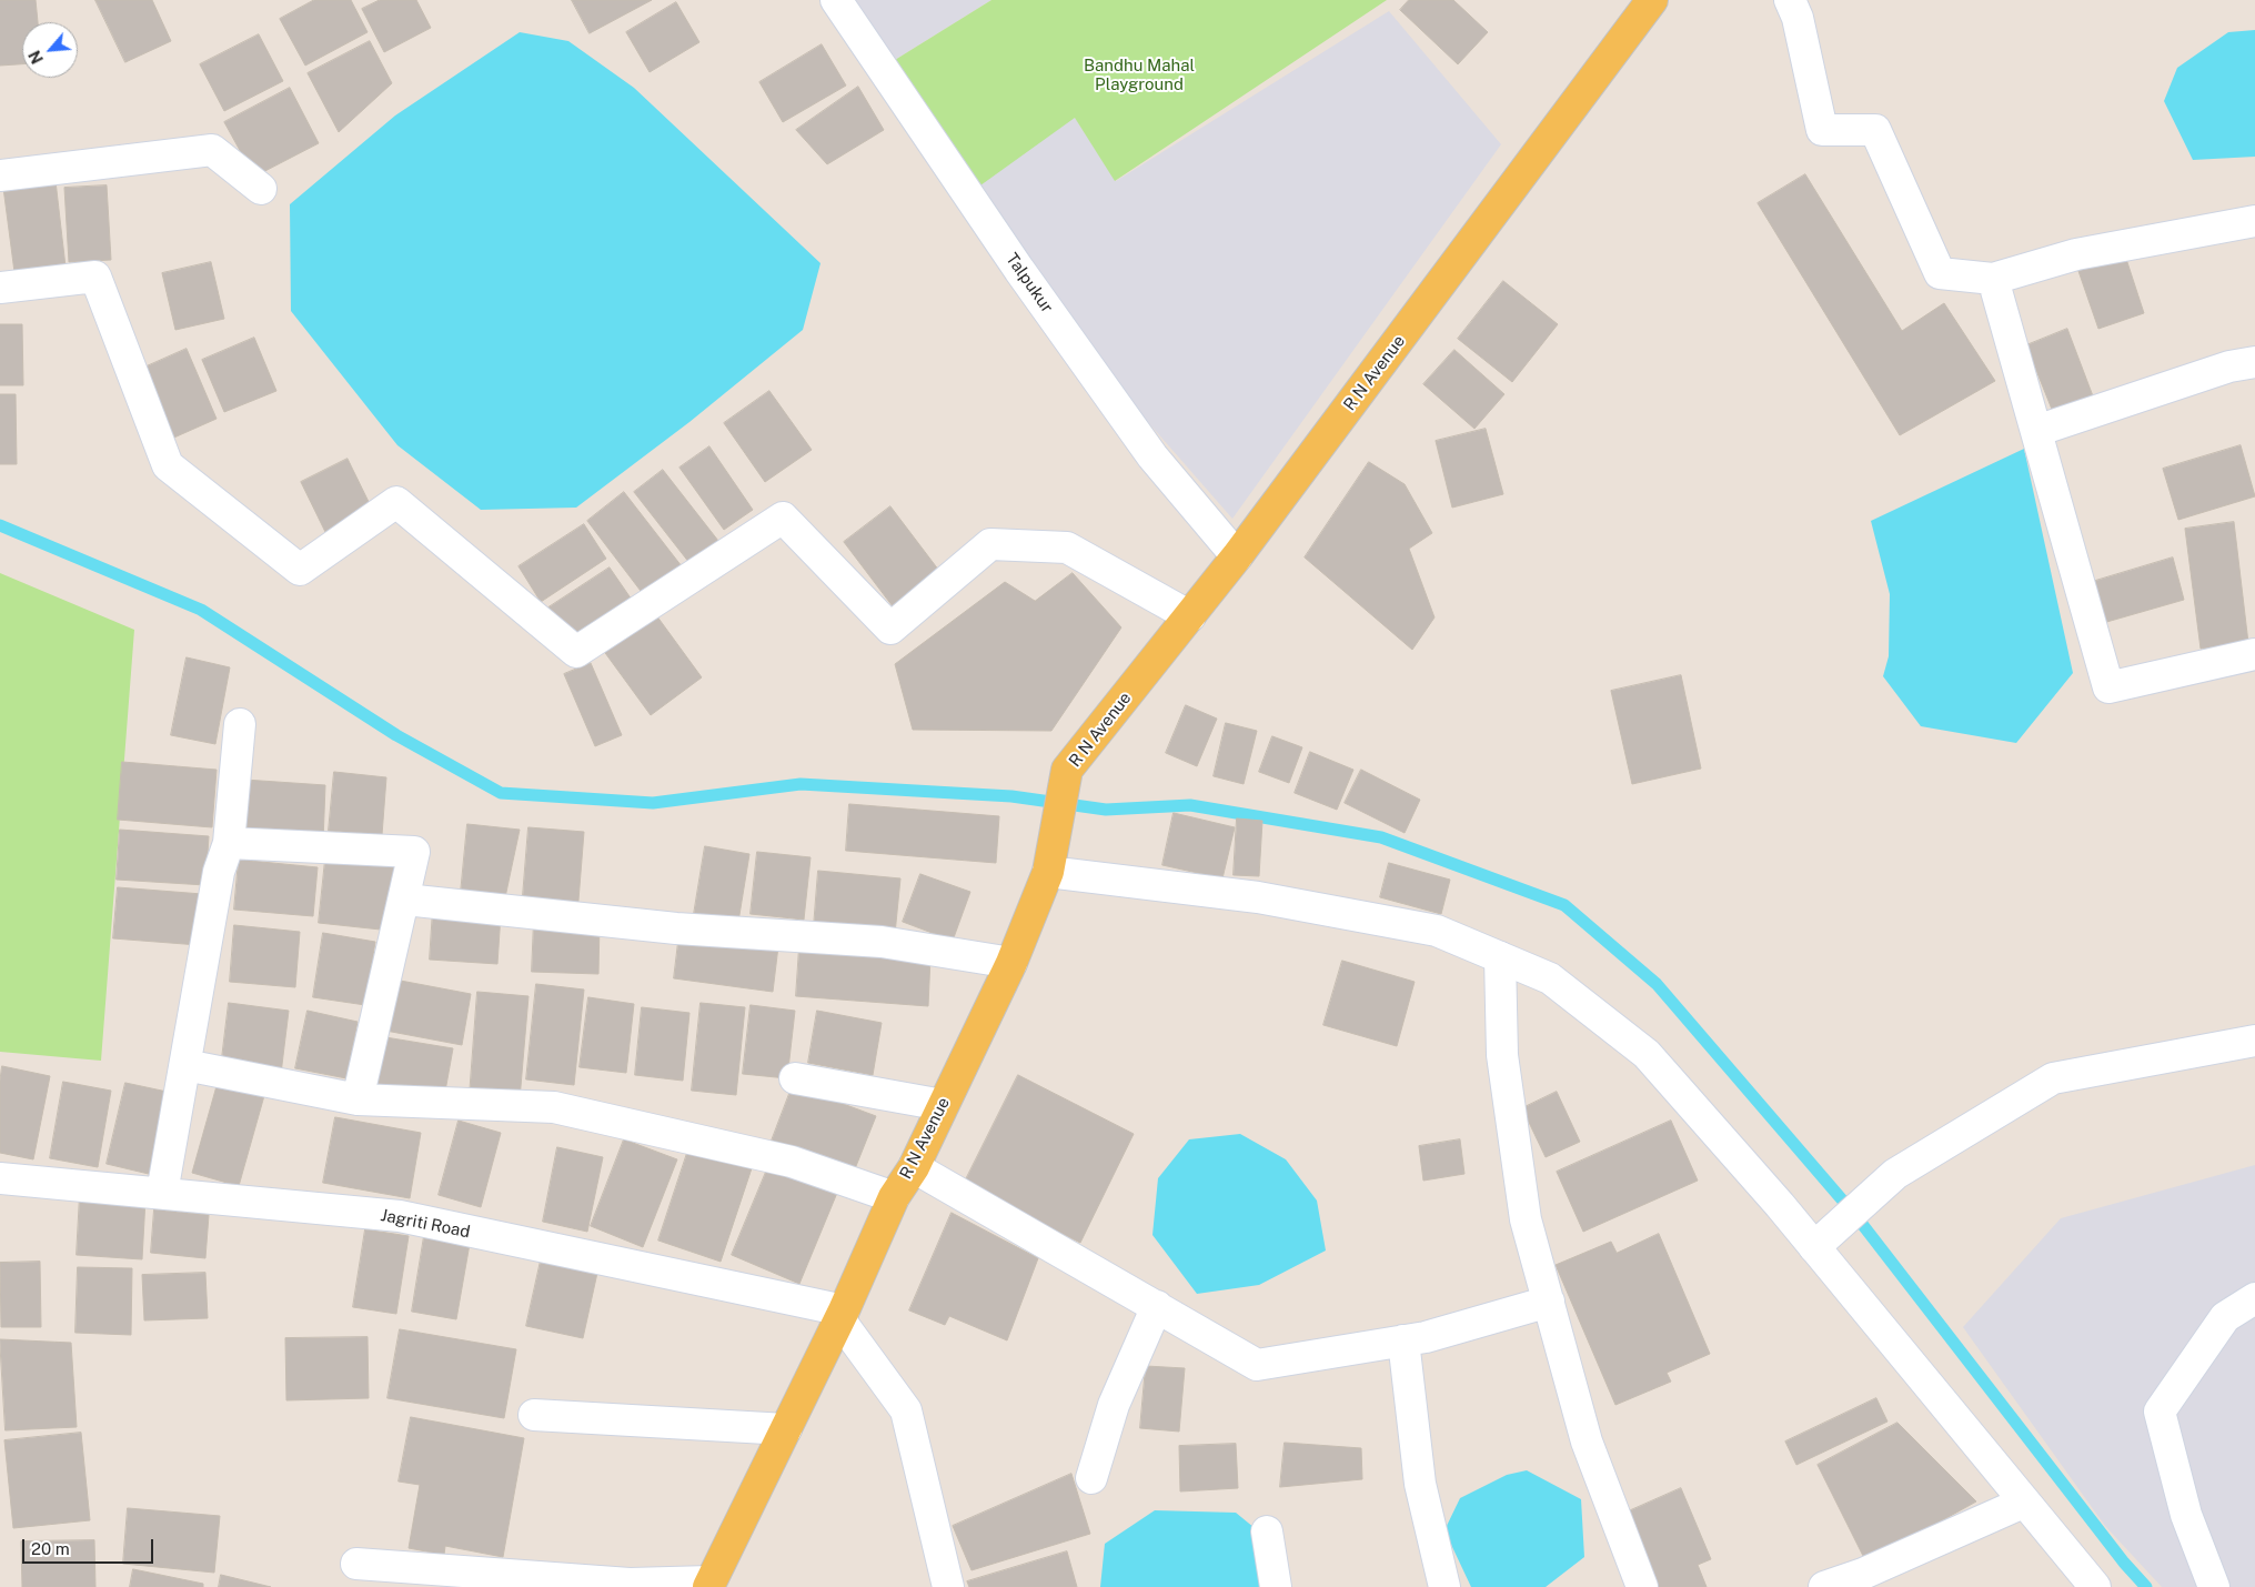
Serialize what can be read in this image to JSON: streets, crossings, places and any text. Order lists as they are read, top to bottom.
{
  "streets": {
    "main road": ["R N Avenue"],
    "street": ["Talpukur", "Jagriti Road"]
  },
  "crossings": [
    ["Talpukur", "R N Avenue"],
    ["R N Avenue", "Jagriti Road"]
  ],
  "parks": ["Bandhu Mahal Playground"],
  "scale_bar": "20 m",
  "north": "bottom left"
}
